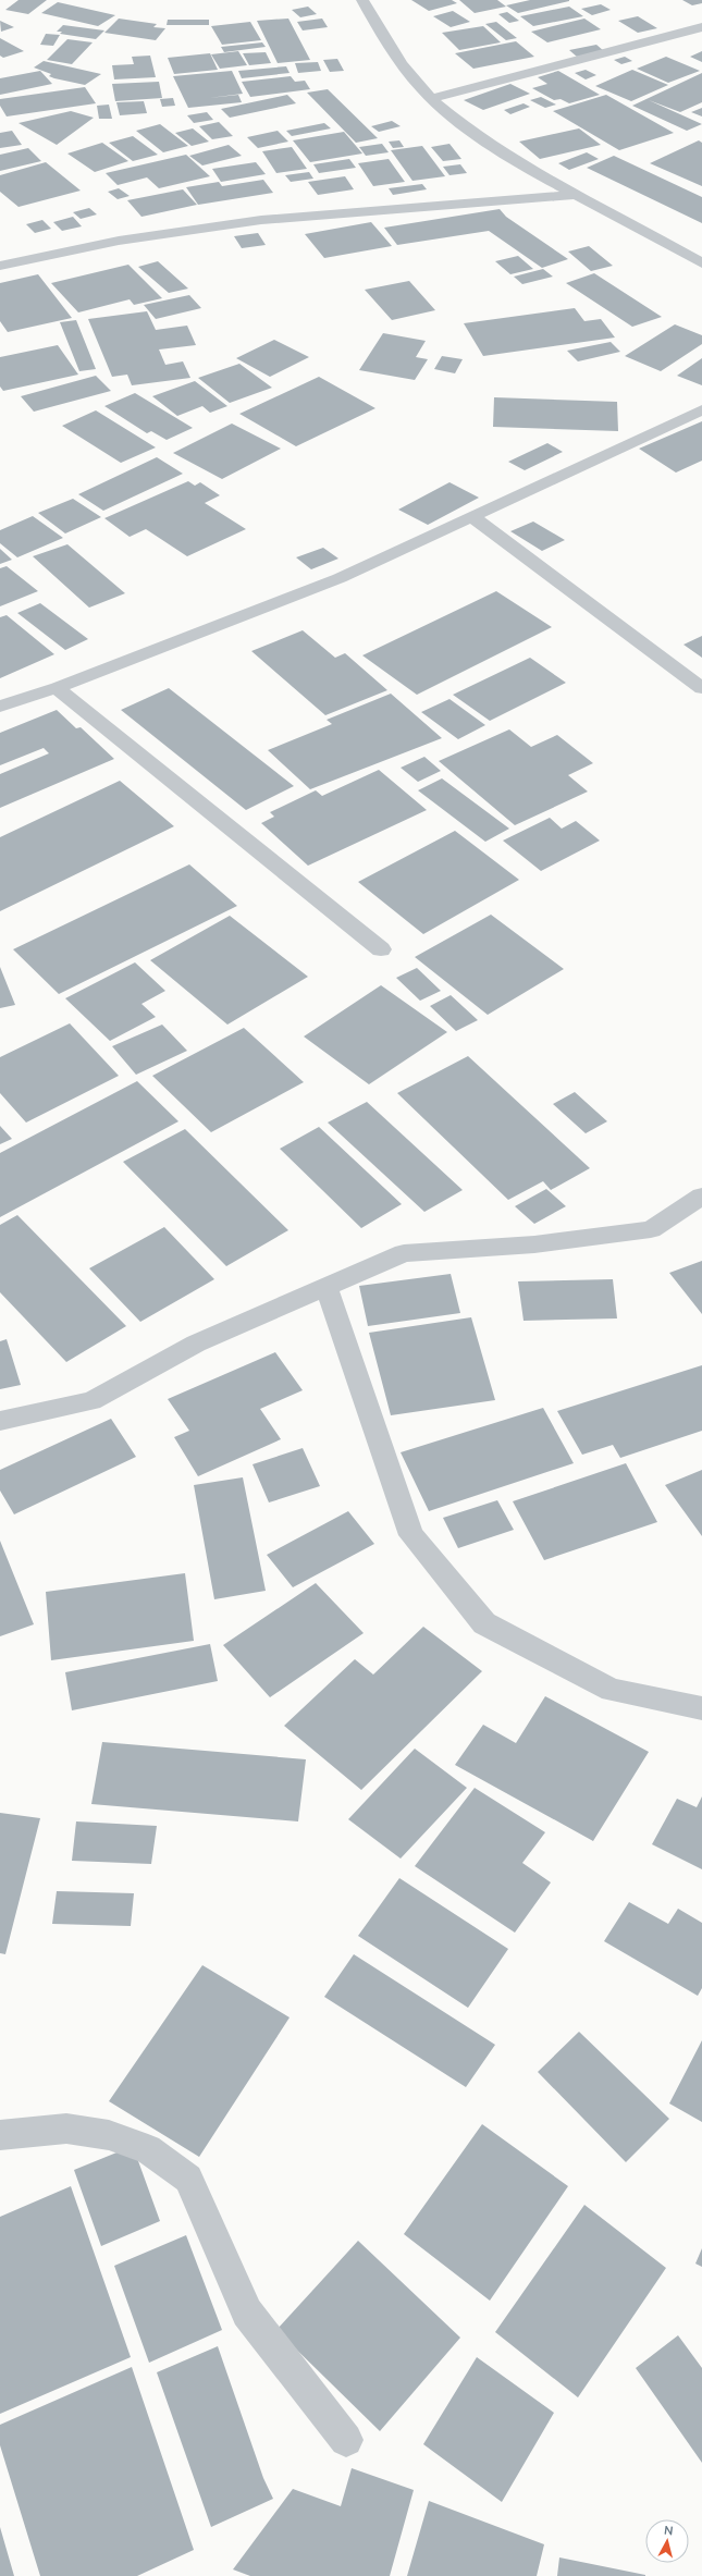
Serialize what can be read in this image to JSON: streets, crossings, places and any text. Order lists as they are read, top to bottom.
{
  "north": "top"
}
